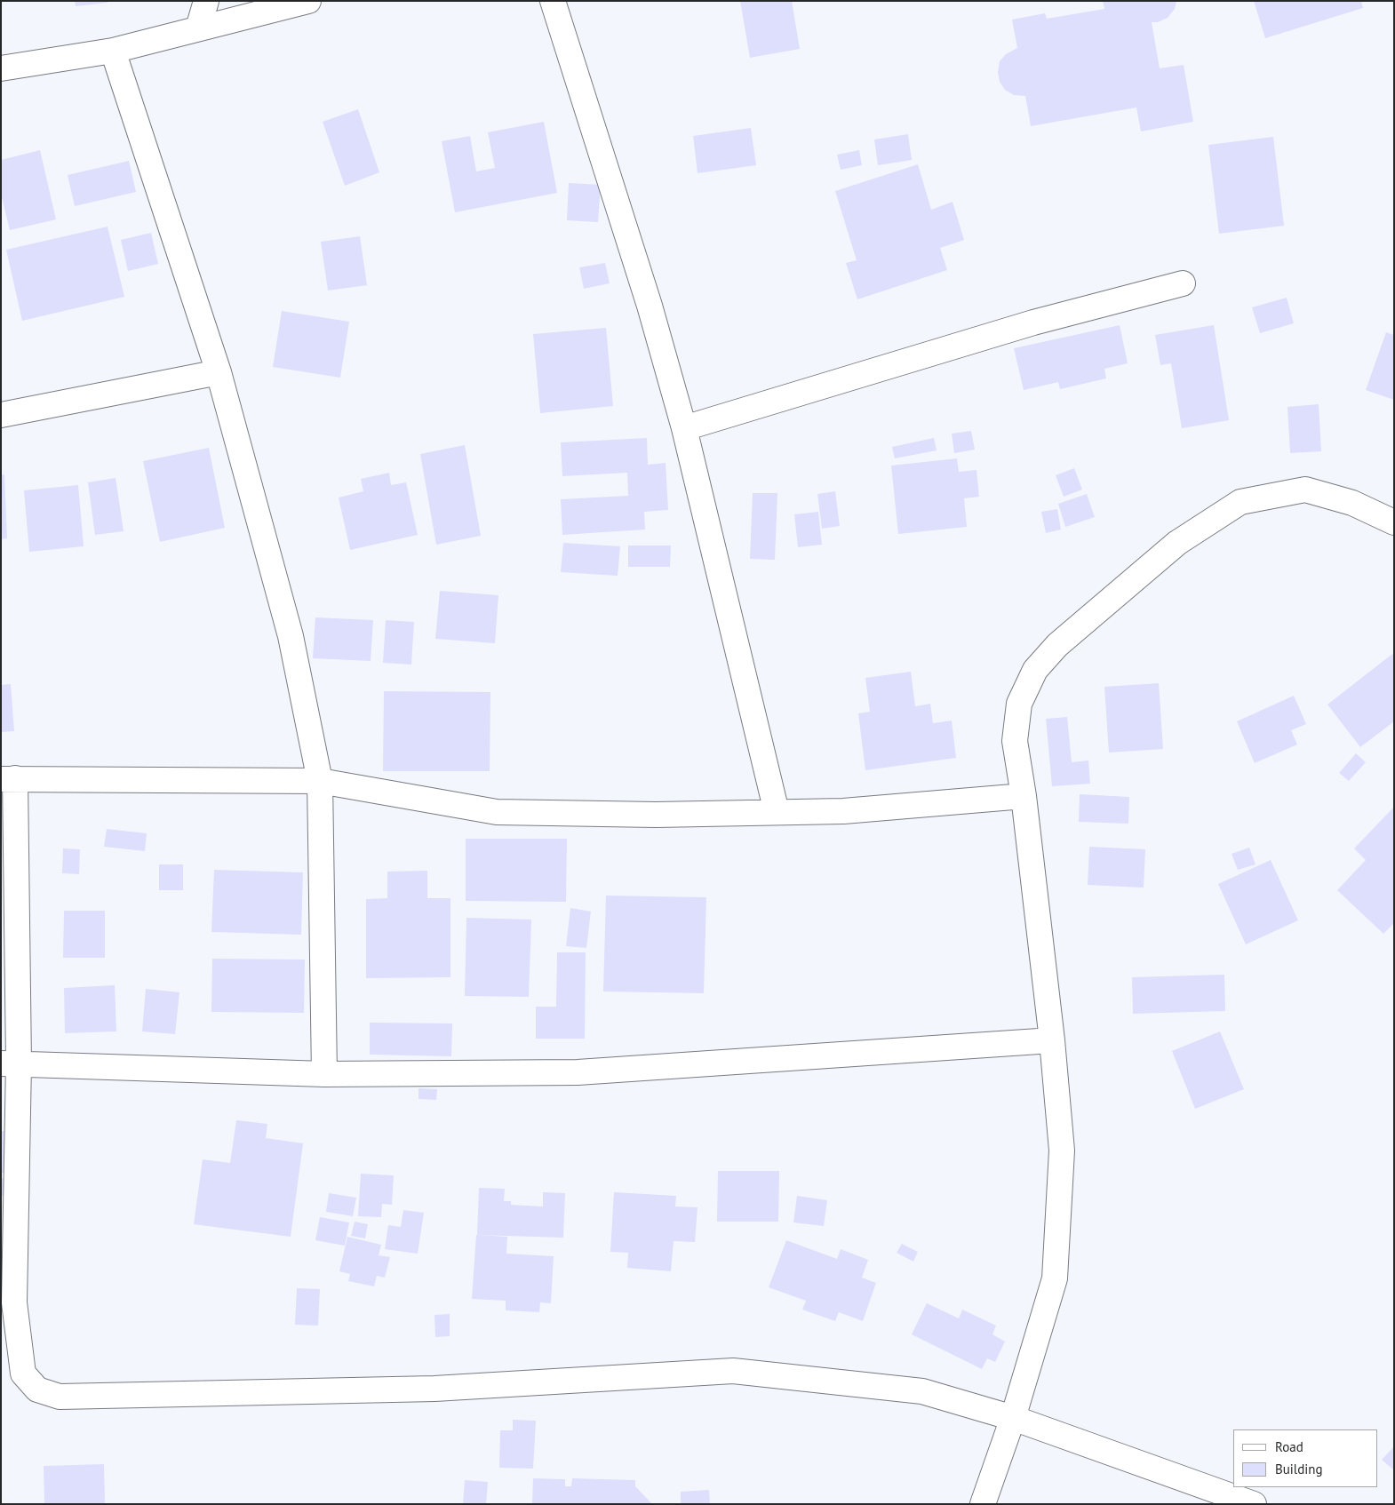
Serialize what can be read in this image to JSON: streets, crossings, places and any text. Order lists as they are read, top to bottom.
{
  "legend": ["Road", "Building"]
}
